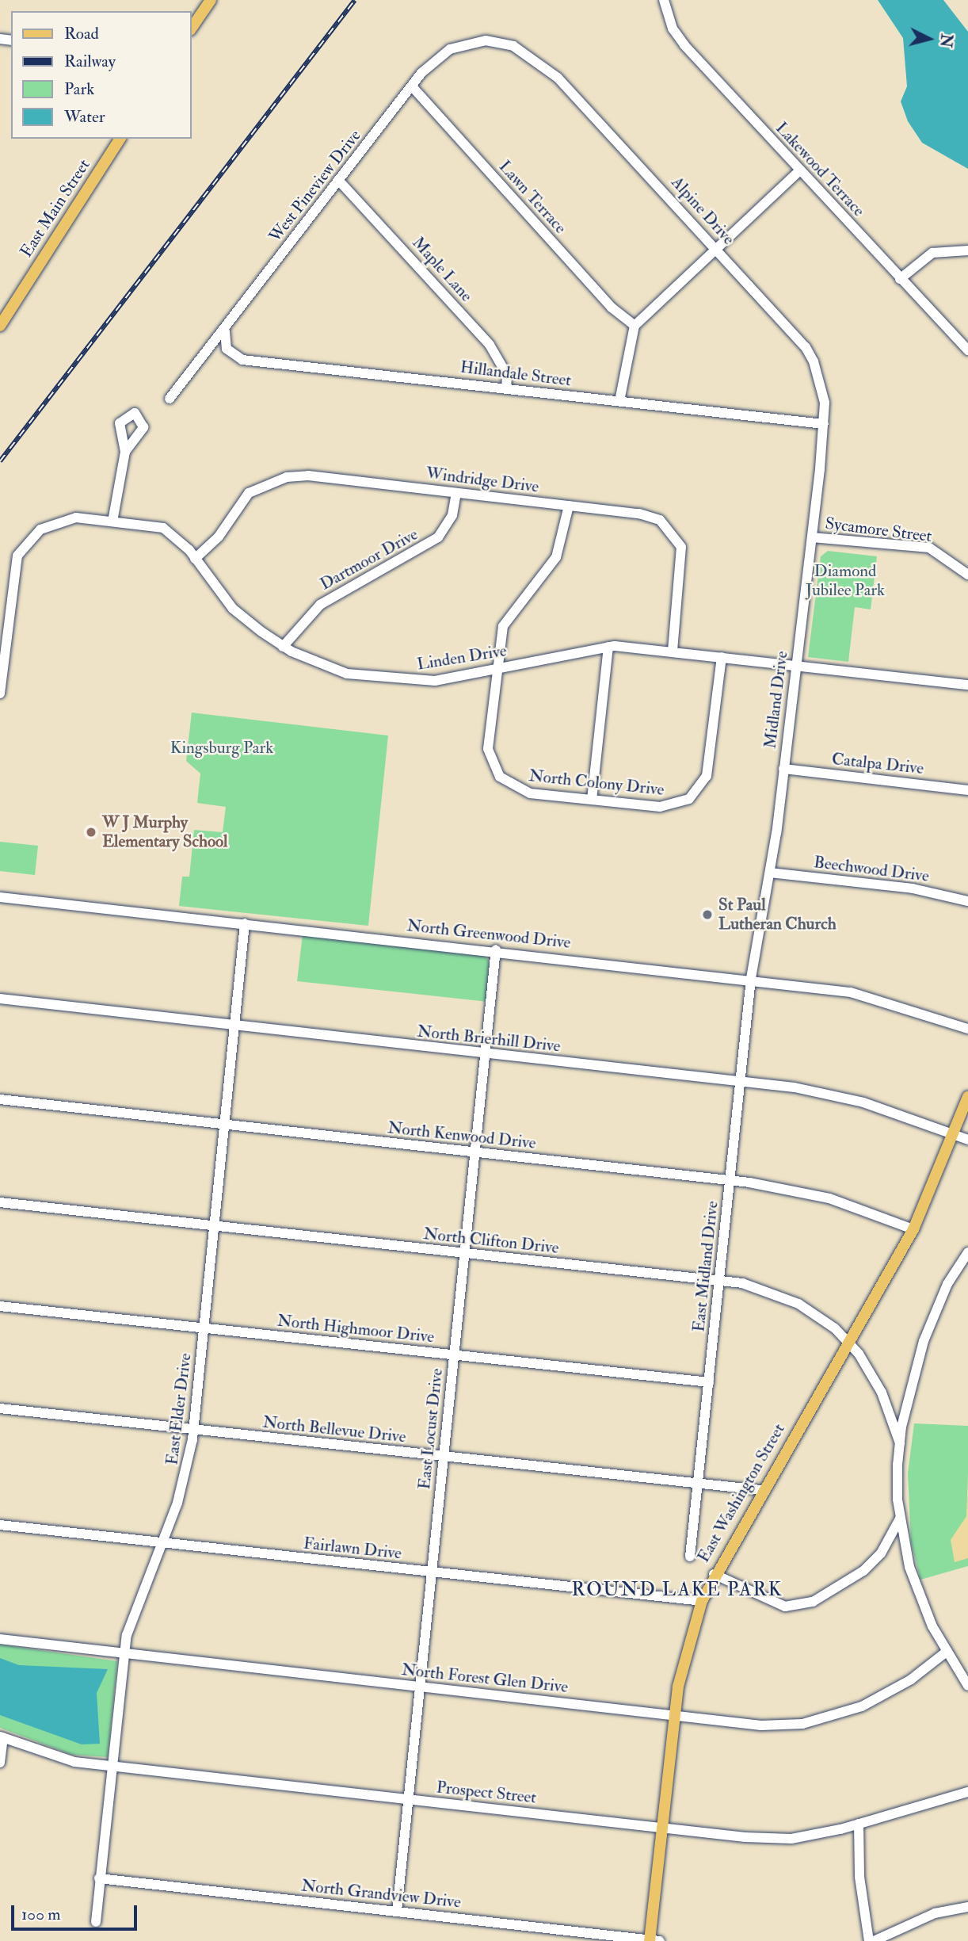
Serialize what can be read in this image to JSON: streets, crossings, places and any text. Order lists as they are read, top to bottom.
{
  "streets": {
    "main road": ["East Main Street", "East Washington Street"],
    "street": [
      "Lakewood Terrace",
      "West Pineview Drive",
      "Lawn Terrace",
      "Alpine Drive",
      "Maple Lane",
      "Hillandale Street",
      "Windridge Drive",
      "Sycamore Street",
      "Dartmoor Drive",
      "Linden Drive",
      "Midland Drive",
      "Catalpa Drive",
      "North Colony Drive",
      "Beechwood Drive",
      "North Greenwood Drive",
      "North Brierhill Drive",
      "North Kenwood Drive",
      "North Clifton Drive",
      "East Midland Drive",
      "North Highmoor Drive",
      "East Elder Drive",
      "East Locust Drive",
      "North Bellevue Drive",
      "Fairlawn Drive",
      "North Forest Glen Drive",
      "Prospect Street",
      "North Grandview Drive"
    ]
  },
  "crossings": [
    ["West Pineview Drive", "Lawn Terrace"],
    ["West Pineview Drive", "Alpine Drive"],
    ["West Pineview Drive", "Maple Lane"],
    ["West Pineview Drive", "Hillandale Street"],
    ["Alpine Drive", "Hillandale Street"],
    ["Alpine Drive", "Midland Drive"],
    ["Maple Lane", "Hillandale Street"],
    ["Hillandale Street", "Midland Drive"],
    ["Windridge Drive", "Dartmoor Drive"],
    ["Windridge Drive", "Linden Drive"],
    ["Windridge Drive", "North Colony Drive"],
    ["Sycamore Street", "Midland Drive"],
    ["Dartmoor Drive", "Linden Drive"],
    ["Linden Drive", "Midland Drive"],
    ["Linden Drive", "North Colony Drive"],
    ["Midland Drive", "Catalpa Drive"],
    ["Midland Drive", "Beechwood Drive"],
    ["Midland Drive", "North Greenwood Drive"],
    ["Midland Drive", "East Midland Drive"],
    ["North Greenwood Drive", "East Midland Drive"],
    ["North Greenwood Drive", "East Elder Drive"],
    ["North Greenwood Drive", "East Locust Drive"],
    ["North Brierhill Drive", "East Midland Drive"],
    ["North Brierhill Drive", "East Elder Drive"],
    ["North Brierhill Drive", "East Locust Drive"],
    ["North Brierhill Drive", "East Washington Street"],
    ["North Kenwood Drive", "East Midland Drive"],
    ["North Kenwood Drive", "East Elder Drive"],
    ["North Kenwood Drive", "East Locust Drive"],
    ["North Kenwood Drive", "East Washington Street"],
    ["North Clifton Drive", "East Midland Drive"],
    ["North Clifton Drive", "East Elder Drive"],
    ["North Clifton Drive", "East Locust Drive"],
    ["North Clifton Drive", "East Washington Street"],
    ["East Midland Drive", "North Highmoor Drive"],
    ["East Midland Drive", "North Bellevue Drive"],
    ["North Highmoor Drive", "East Elder Drive"],
    ["North Highmoor Drive", "East Locust Drive"],
    ["East Elder Drive", "North Bellevue Drive"],
    ["East Elder Drive", "Fairlawn Drive"],
    ["East Elder Drive", "North Forest Glen Drive"],
    ["East Elder Drive", "Prospect Street"],
    ["East Elder Drive", "North Grandview Drive"],
    ["East Locust Drive", "North Bellevue Drive"],
    ["East Locust Drive", "Fairlawn Drive"],
    ["East Locust Drive", "North Forest Glen Drive"],
    ["East Locust Drive", "Prospect Street"],
    ["East Locust Drive", "North Grandview Drive"],
    ["North Bellevue Drive", "East Washington Street"],
    ["East Washington Street", "Fairlawn Drive"],
    ["East Washington Street", "North Forest Glen Drive"],
    ["East Washington Street", "Prospect Street"],
    ["East Washington Street", "North Grandview Drive"]
  ],
  "districts": ["ROUND LAKE PARK"],
  "parks": ["Diamond Jubilee Park", "Kingsburg Park"],
  "places": ["W J Murphy Elementary School", "St Paul Lutheran Church"],
  "legend": [
    "Road",
    "Railway",
    "Park",
    "Water"
  ],
  "scale_bar": "100 m",
  "north": "right"
}
